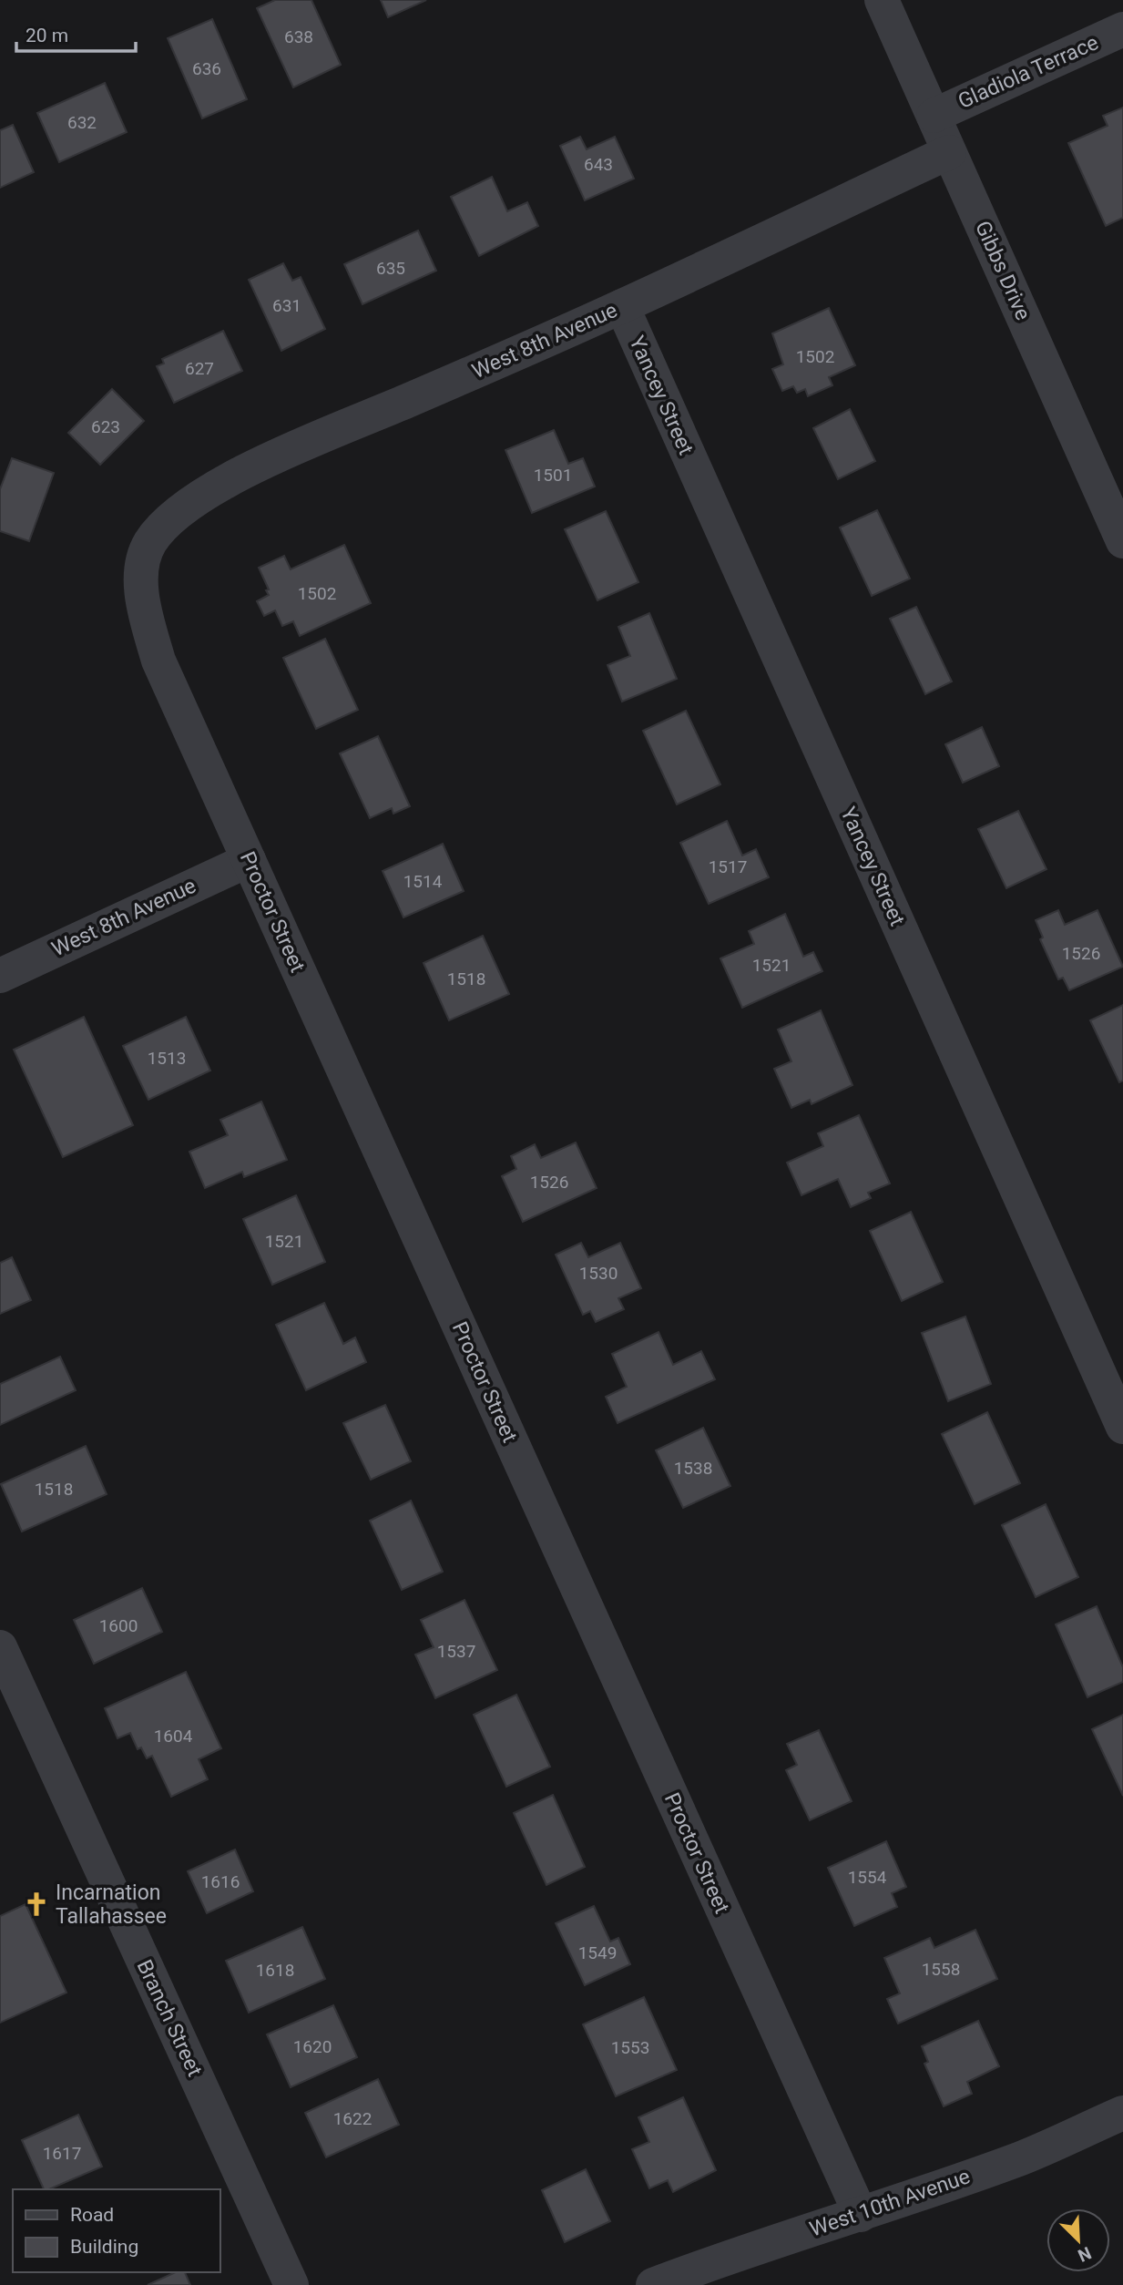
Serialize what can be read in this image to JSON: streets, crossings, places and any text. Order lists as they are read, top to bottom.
{
  "streets": {
    "street": [
      "Gladiola Terrace",
      "Gibbs Drive",
      "West 8th Avenue",
      "Yancey Street",
      "Proctor Street",
      "Branch Street",
      "West 10th Avenue"
    ]
  },
  "crossings": [
    ["Gladiola Terrace", "Gibbs Drive"],
    ["Gibbs Drive", "West 8th Avenue"],
    ["West 8th Avenue", "Yancey Street"],
    ["West 8th Avenue", "Proctor Street"],
    ["Proctor Street", "West 10th Avenue"]
  ],
  "places": {
    "church": ["Incarnation Tallahassee"]
  },
  "house_numbers": [
    "638",
    "636",
    "632",
    "643",
    "635",
    "631",
    "1502",
    "627",
    "623",
    "1501",
    "1502",
    "1517",
    "1514",
    "1526",
    "1521",
    "1518",
    "1513",
    "1526",
    "1521",
    "1530",
    "1538",
    "1518",
    "1600",
    "1537",
    "1604",
    "1554",
    "1616",
    "1549",
    "1558",
    "1618",
    "1620",
    "1553",
    "1622",
    "1617"
  ],
  "legend": ["Road", "Building"],
  "scale_bar": "20 m",
  "north": "bottom right"
}
